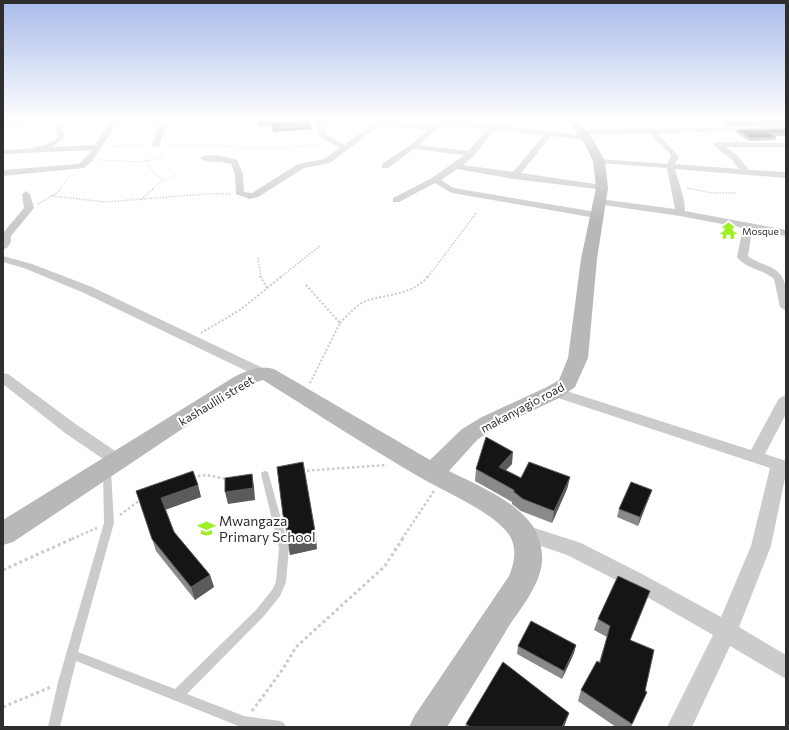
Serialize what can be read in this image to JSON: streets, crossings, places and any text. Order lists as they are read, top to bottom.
{
  "streets": {
    "street": ["kashaulili street", "makanyagio road"]
  },
  "crossings": [
    ["kashaulili street", "makanyagio road"]
  ],
  "places": {
    "temple": ["Mosque"],
    "school or university": ["Mwangaza Primary School"]
  }
}
